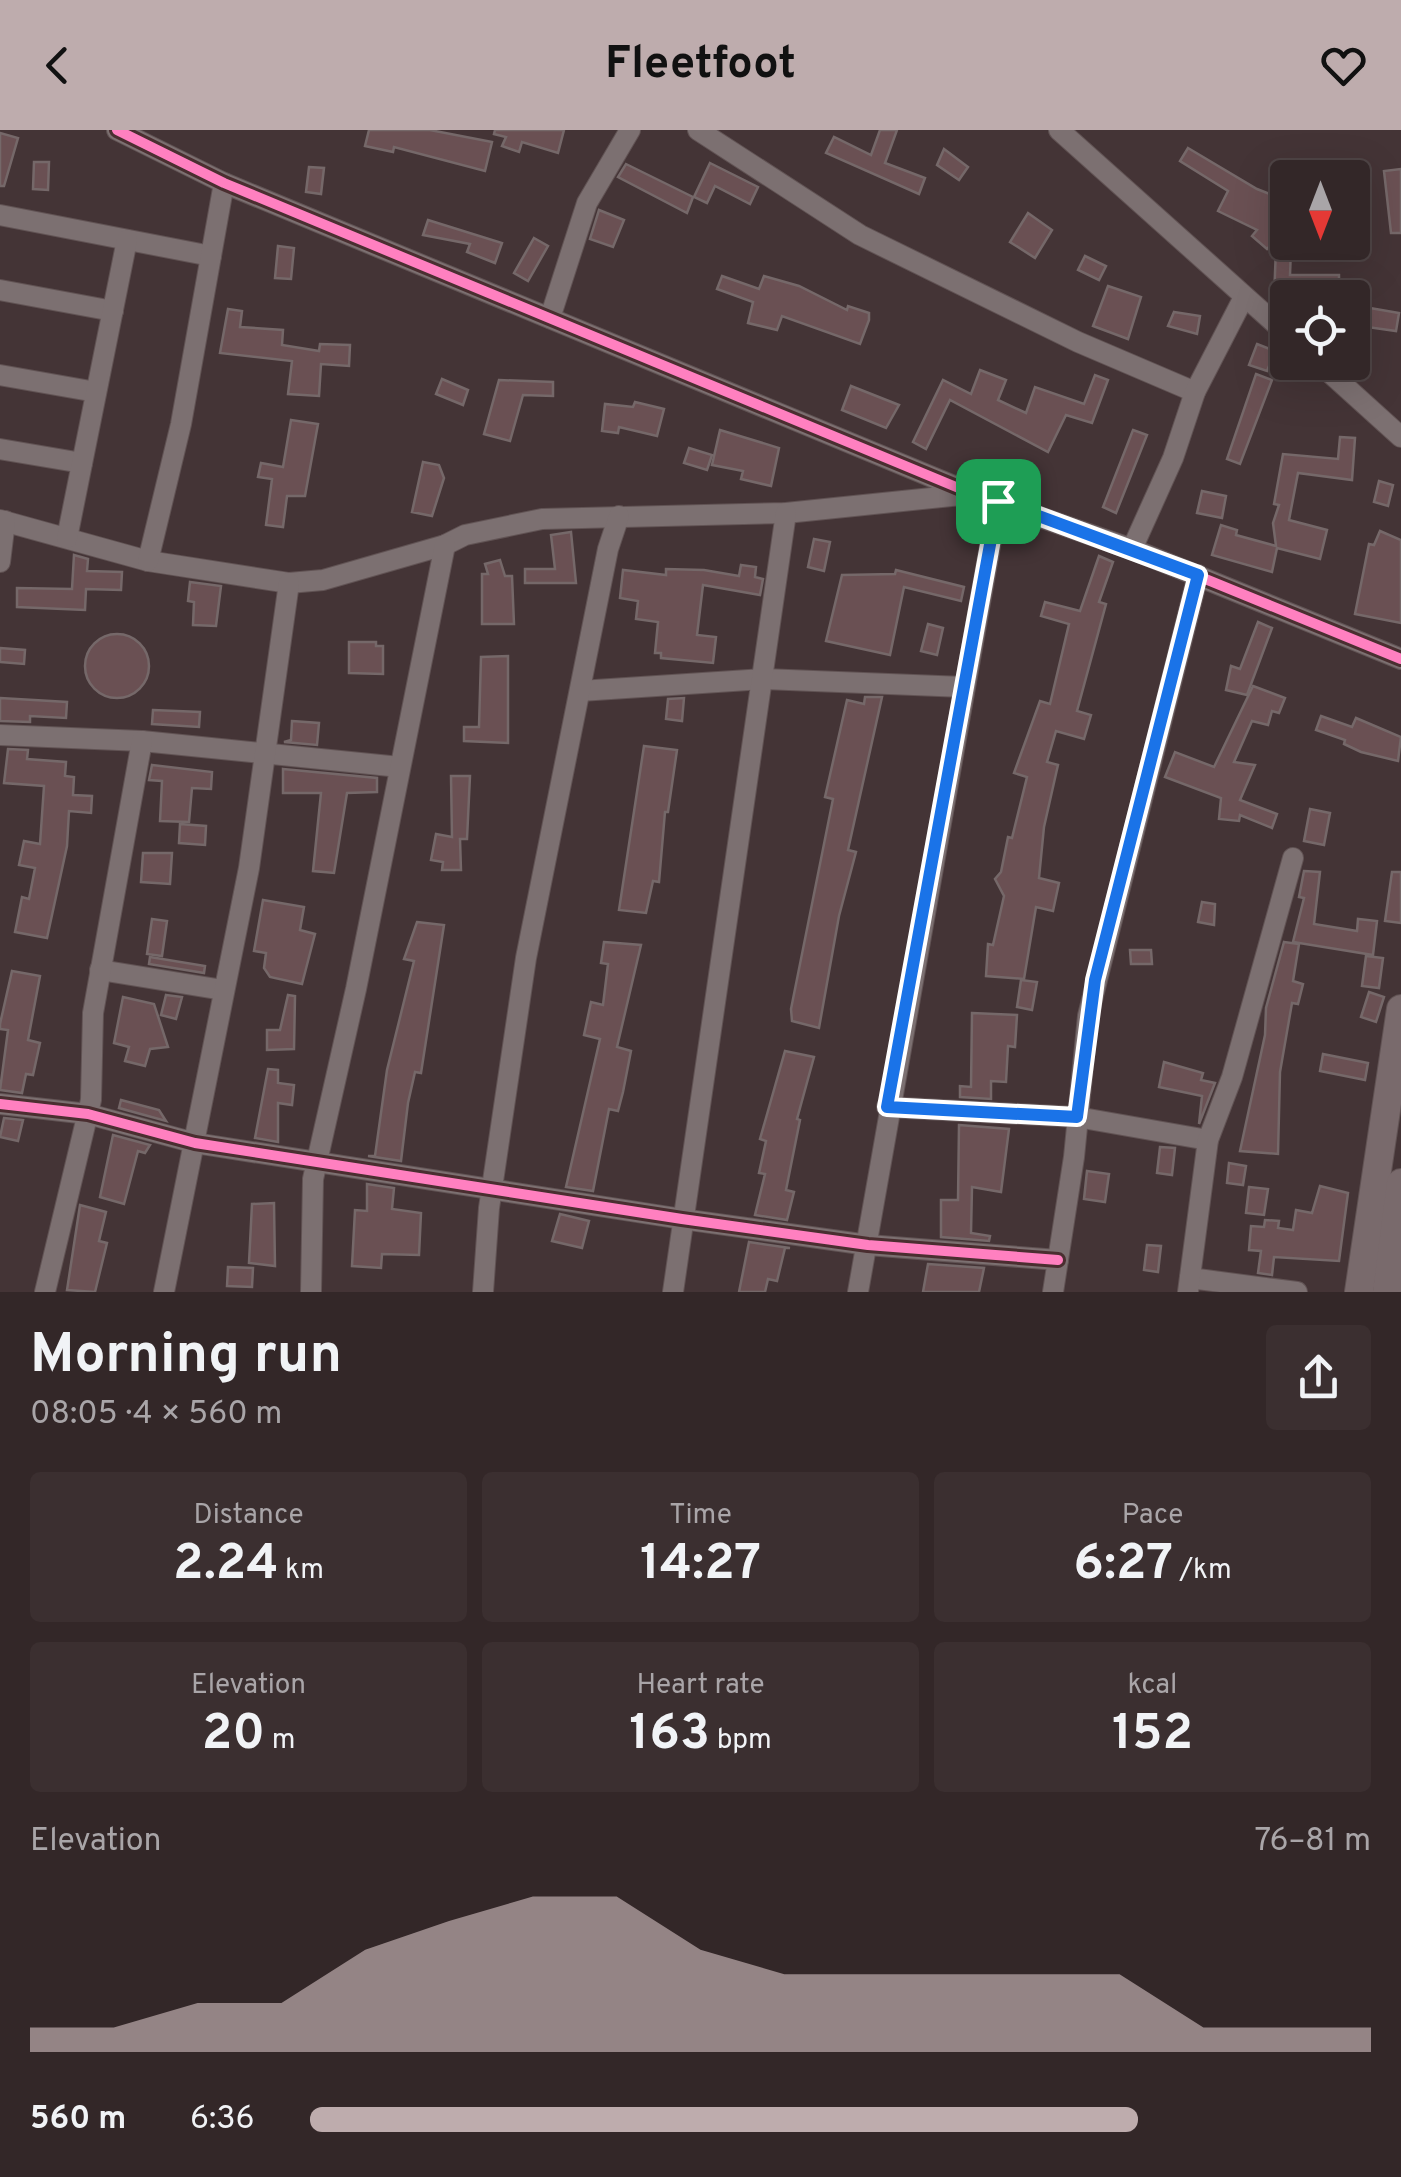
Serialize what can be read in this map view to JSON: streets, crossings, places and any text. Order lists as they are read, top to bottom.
{
  "north": "bottom",
  "page": {
    "header": "Fleetfoot",
    "heading": ["Morning run", "08:05 · 4 × 560 m"],
    "stats": [
      ["Distance", "2.24 km"],
      ["Time", "14:27"],
      ["Pace", "6:27 /km"],
      ["Elevation", "20 m"],
      ["Heart rate", "163 bpm"],
      ["kcal", "152"]
    ],
    "chart": ["Elevation", "76–81 m"],
    "list": [
      {
        "name": "560 m",
        "note": "6:36"
      }
    ]
  }
}
